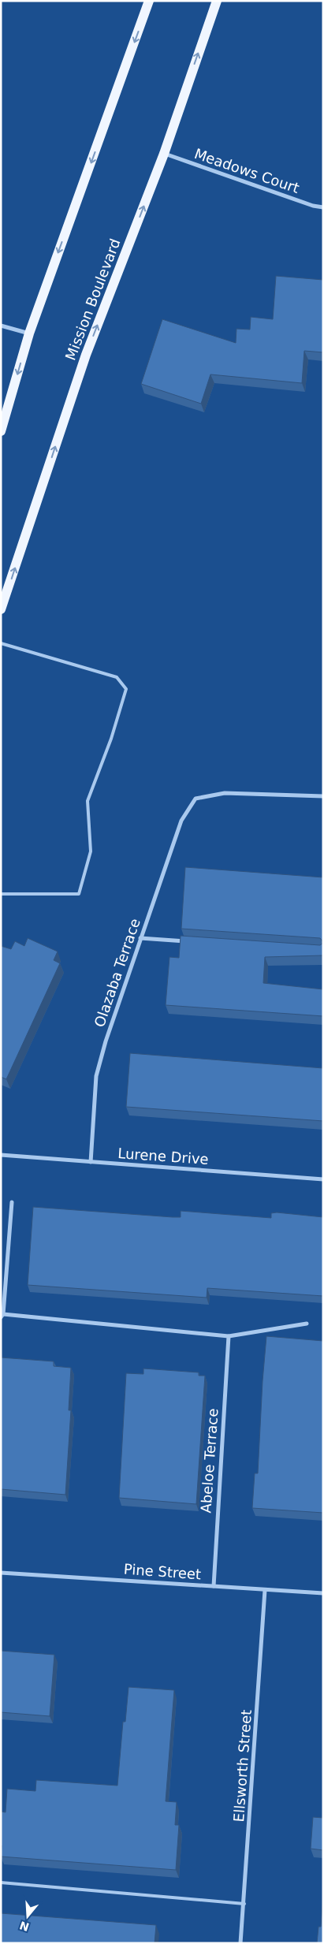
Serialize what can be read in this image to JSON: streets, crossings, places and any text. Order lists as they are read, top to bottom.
{
  "streets": {
    "main road": ["Mission Boulevard"],
    "street": [
      "Meadows Court",
      "Olazaba Terrace",
      "Lurene Drive",
      "Abeloe Terrace",
      "Pine Street",
      "Ellsworth Street"
    ]
  },
  "crossings": [
    ["Meadows Court", "Mission Boulevard"],
    ["Olazaba Terrace", "Lurene Drive"],
    ["Abeloe Terrace", "Pine Street"],
    ["Pine Street", "Ellsworth Street"]
  ],
  "north": "bottom"
}
